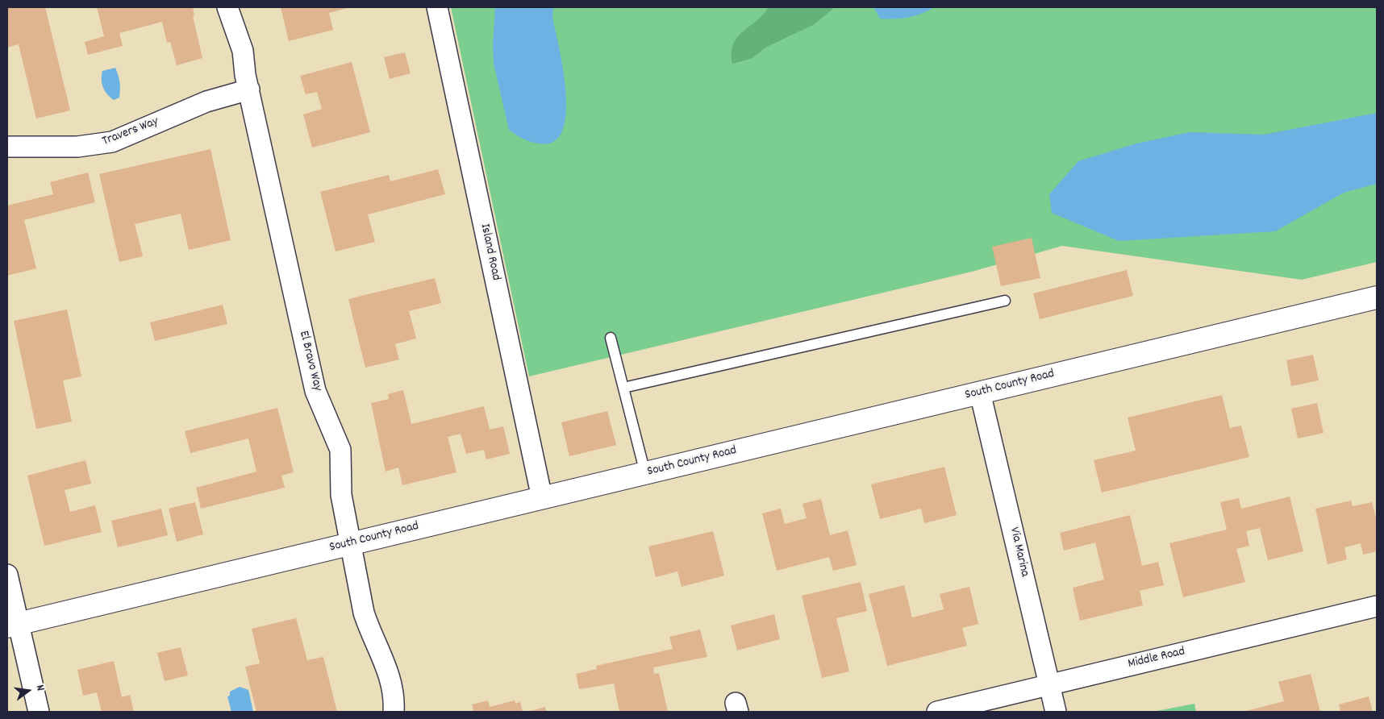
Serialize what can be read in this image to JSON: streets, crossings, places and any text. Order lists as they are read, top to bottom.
{
  "streets": {
    "main road": ["South County Road"],
    "street": [
      "Travers Way",
      "Island Road",
      "El Bravo Way",
      "Via Marina",
      "Middle Road"
    ]
  },
  "crossings": [
    ["Travers Way", "El Bravo Way"],
    ["Island Road", "South County Road"],
    ["El Bravo Way", "South County Road"],
    ["South County Road", "Via Marina"],
    ["Via Marina", "Middle Road"]
  ],
  "north": "right"
}
